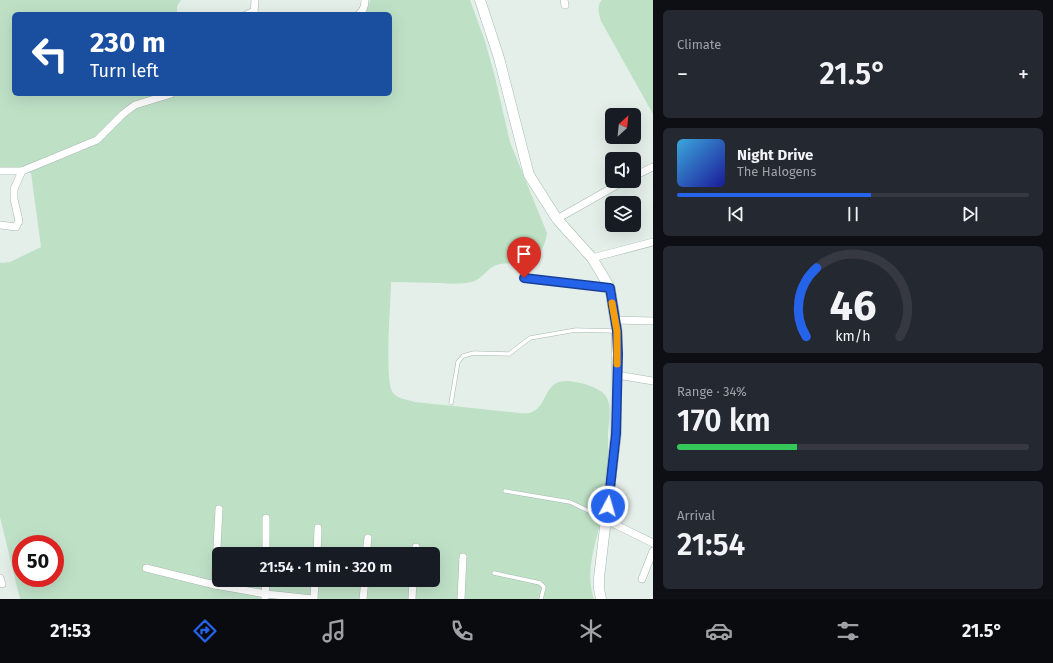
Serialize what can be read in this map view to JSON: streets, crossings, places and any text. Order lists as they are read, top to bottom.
{
  "north": "top right",
  "page": {
    "tile": [
      "Climate",
      ["Range · 34%", "170 km"],
      ["Arrival", "21:54"]
    ],
    "turn": ["230 m", "Turn left"],
    "heat": ["−", "21.5°", "+"],
    "song": ["Night Drive", "The Halogens"],
    "limit": "50",
    "trip": "21:54 · 1 min · 320 m",
    "tabs": ["21:53", "21.5°"],
    "gauge": ["46", "km/h"]
  }
}
